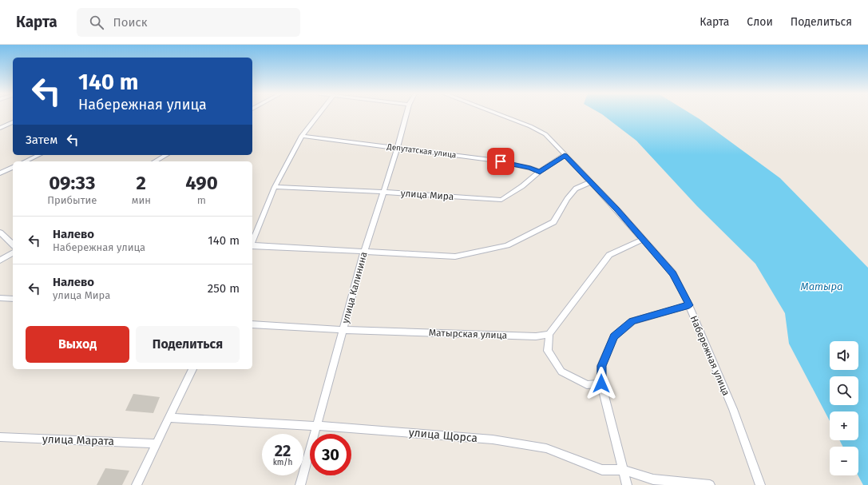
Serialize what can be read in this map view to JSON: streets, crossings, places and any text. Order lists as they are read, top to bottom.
{
  "streets": {
    "street": [
      "Депутатская улица",
      "улица Мира",
      "улица Калинина",
      "Матырская улица",
      "Набережная улица",
      "улица Щорса",
      "улица Марата"
    ]
  },
  "crossings": [
    ["Депутатская улица", "улица Мира"],
    ["Депутатская улица", "улица Калинина"],
    ["улица Мира", "улица Калинина"],
    ["улица Мира", "Набережная улица"],
    ["улица Калинина", "Матырская улица"],
    ["улица Калинина", "улица Щорса"]
  ],
  "water": ["Матыра"],
  "page": {
    "header": "Карта",
    "search": "Поиск",
    "nav": ["Карта", "Слои", "Поделиться"],
    "turn": ["140 m", "Набережная улица"],
    "then": "Затем",
    "eta": [
      "09:33",
      "Прибытие",
      "2",
      "мин",
      "490",
      "m"
    ],
    "list": [
      {
        "name": "Налево",
        "note": "Набережная улица",
        "value": "140 m"
      },
      {
        "name": "Налево",
        "note": "улица Мира",
        "value": "250 m"
      }
    ],
    "buttons": ["Выход", "Поделиться"],
    "map_buttons": ["+", "−"],
    "speed": "22 km/h",
    "limit": "30"
  }
}
